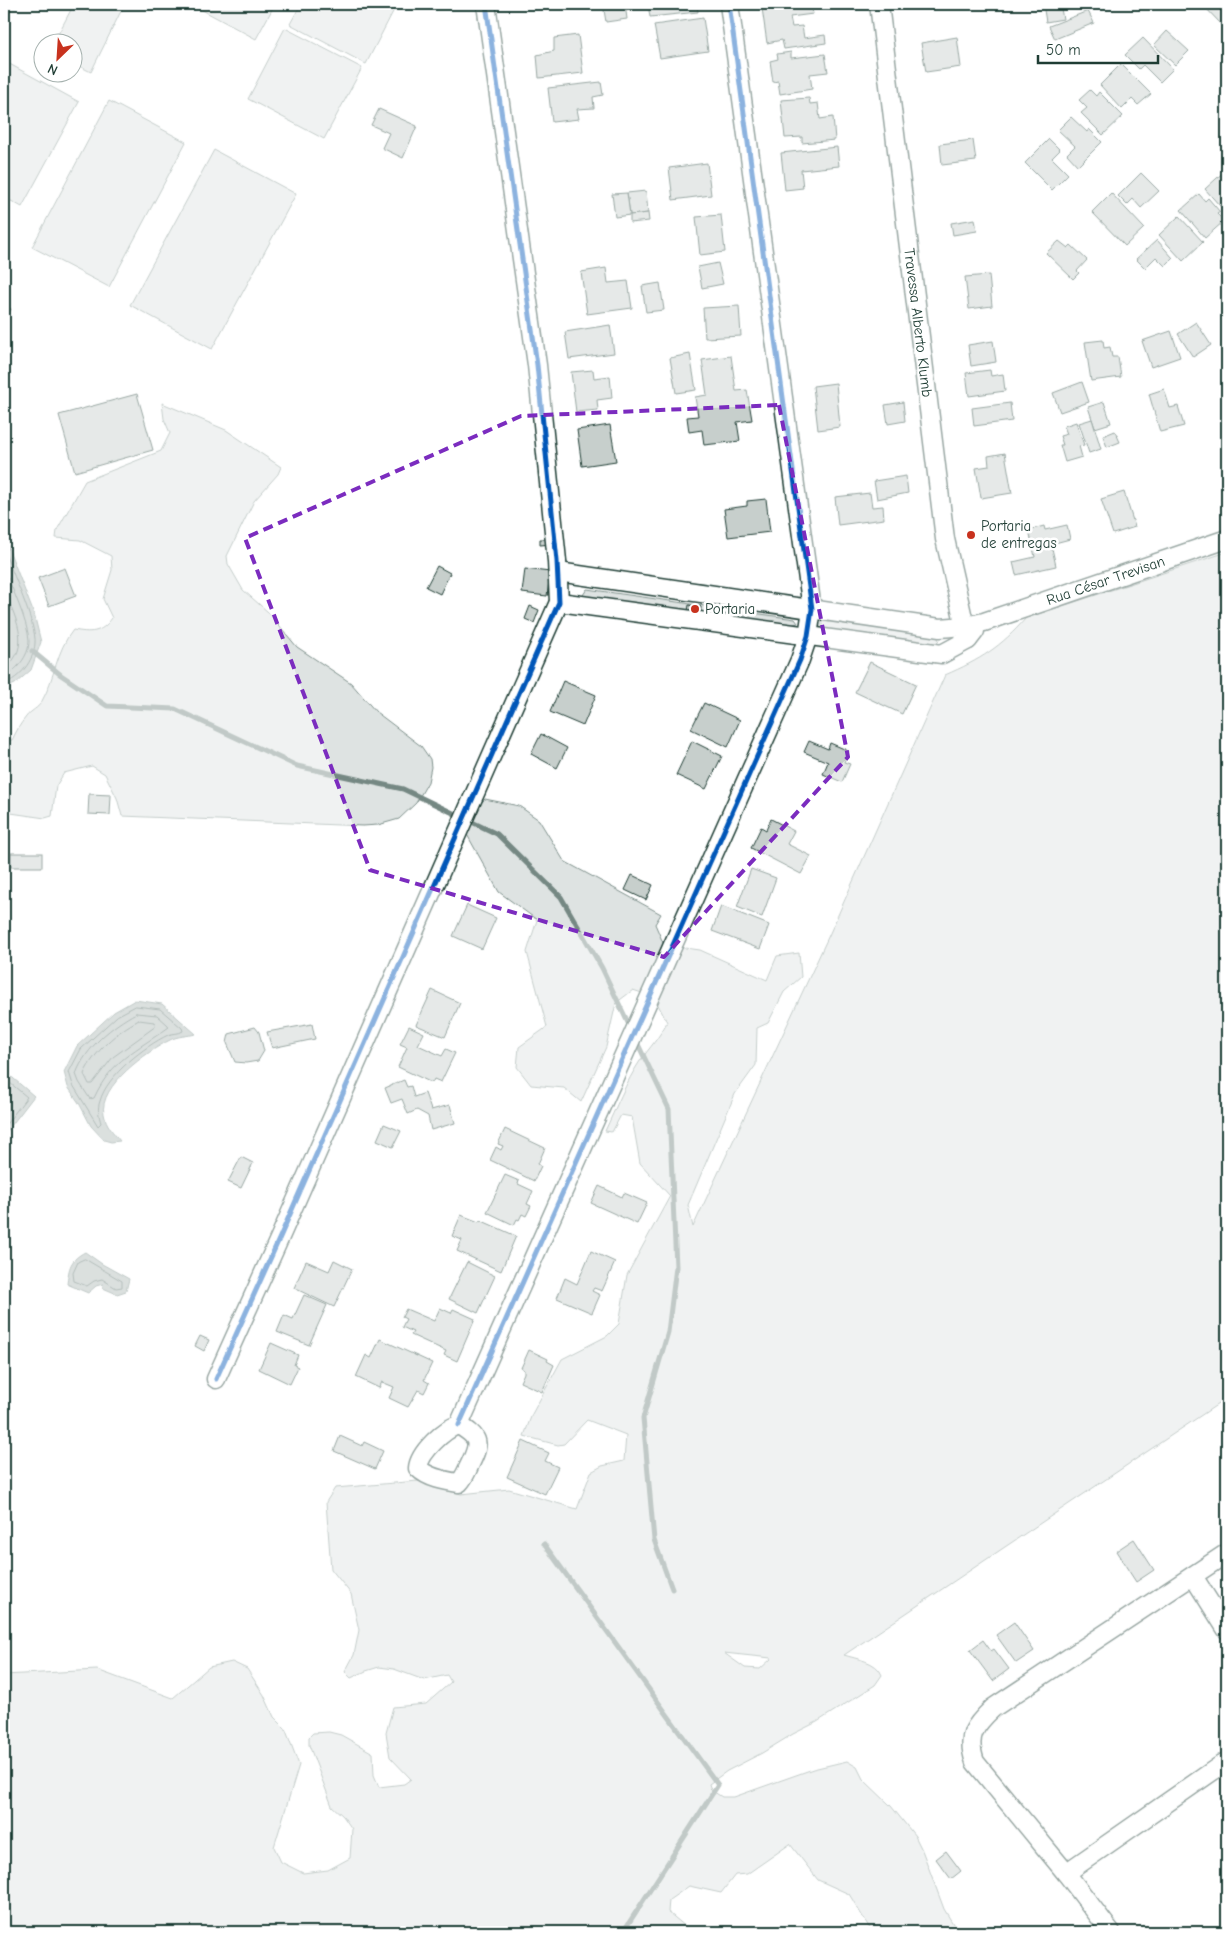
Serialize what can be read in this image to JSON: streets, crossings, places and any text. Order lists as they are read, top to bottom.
{
  "streets": {
    "street": ["Travessa Alberto Klumb", "Rua César Trevisan"]
  },
  "crossings": [
    ["Travessa Alberto Klumb", "Rua César Trevisan"]
  ],
  "places": ["Portaria de entregas", "Portaria"],
  "scale_bar": "50 m",
  "north": "bottom left"
}
